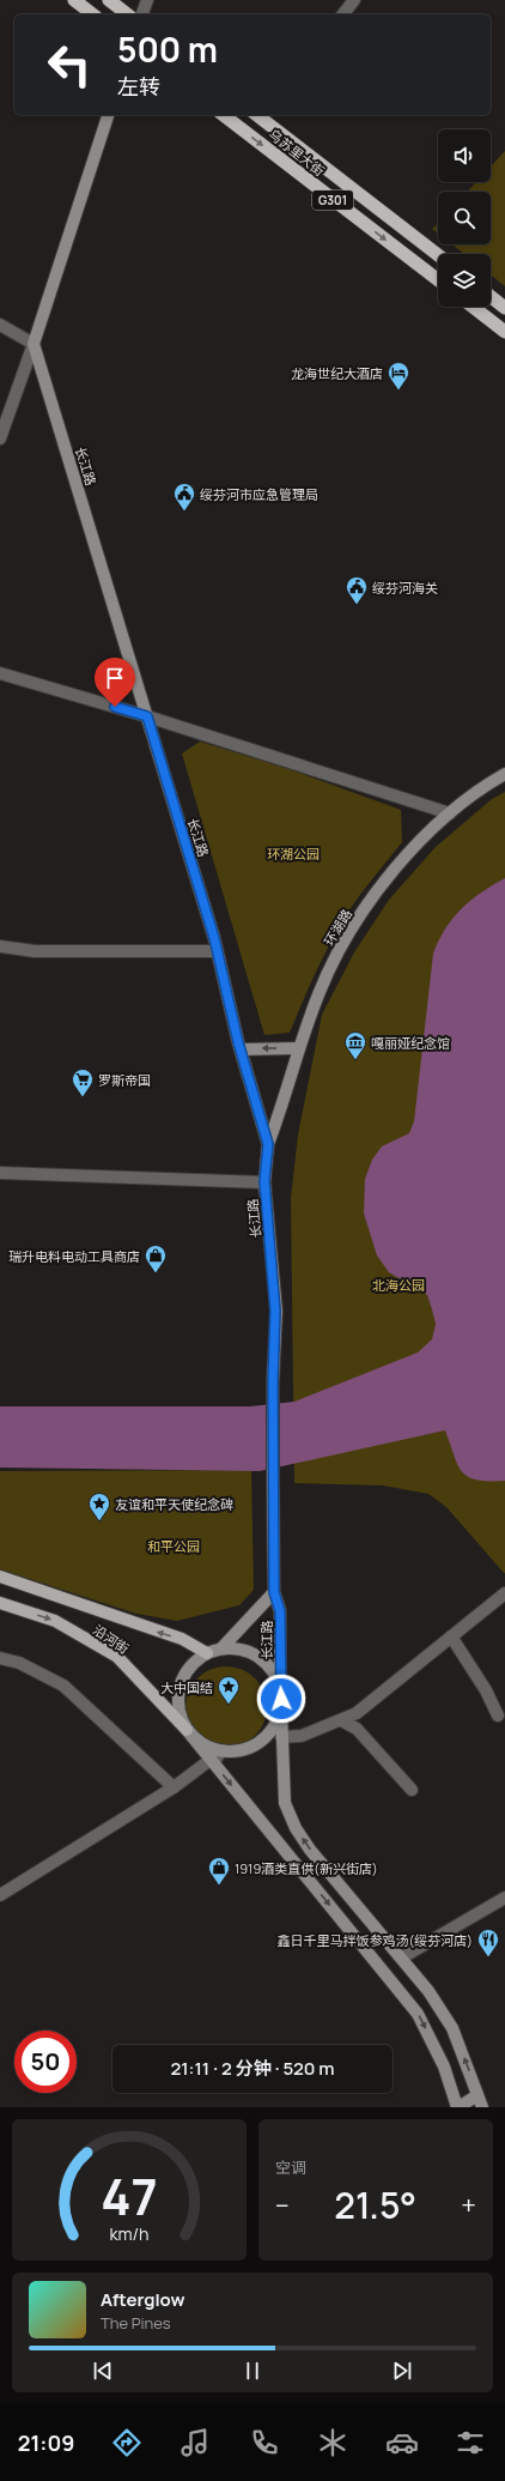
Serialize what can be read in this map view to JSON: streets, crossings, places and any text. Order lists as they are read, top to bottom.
{
  "streets": {
    "highway": ["乌苏里大街", "G301"],
    "main road": ["长江路", "环湖路", "沿河街"]
  },
  "crossings": [
    ["长江路", "环湖路"],
    ["长江路", "沿河街"]
  ],
  "parks": ["环湖公园", "北海公园", "和平公园"],
  "places": {
    "hotel": ["龙海世纪大酒店"],
    "public building": ["绥芬河市应急管理局", "绥芬河海关"],
    "museum": ["嘎丽娅纪念馆"],
    "supermarket": ["罗斯帝国"],
    "shop": ["瑞升电料电动工具商店", "1919酒类直供(新兴街店)"],
    "place": ["友谊和平天使纪念碑", "大中国结"],
    "restaurant": ["鑫日千里马拌饭参鸡汤(绥芬河店)"]
  },
  "page": {
    "turn": ["500 m", "左转"],
    "limit": "50",
    "trip": "21:11 · 2 分钟 · 520 m",
    "tile": "空调",
    "heat": ["−", "21.5°", "+"],
    "song": ["Afterglow", "The Pines"],
    "tabs": "21:09",
    "gauge": ["47", "km/h"]
  }
}
